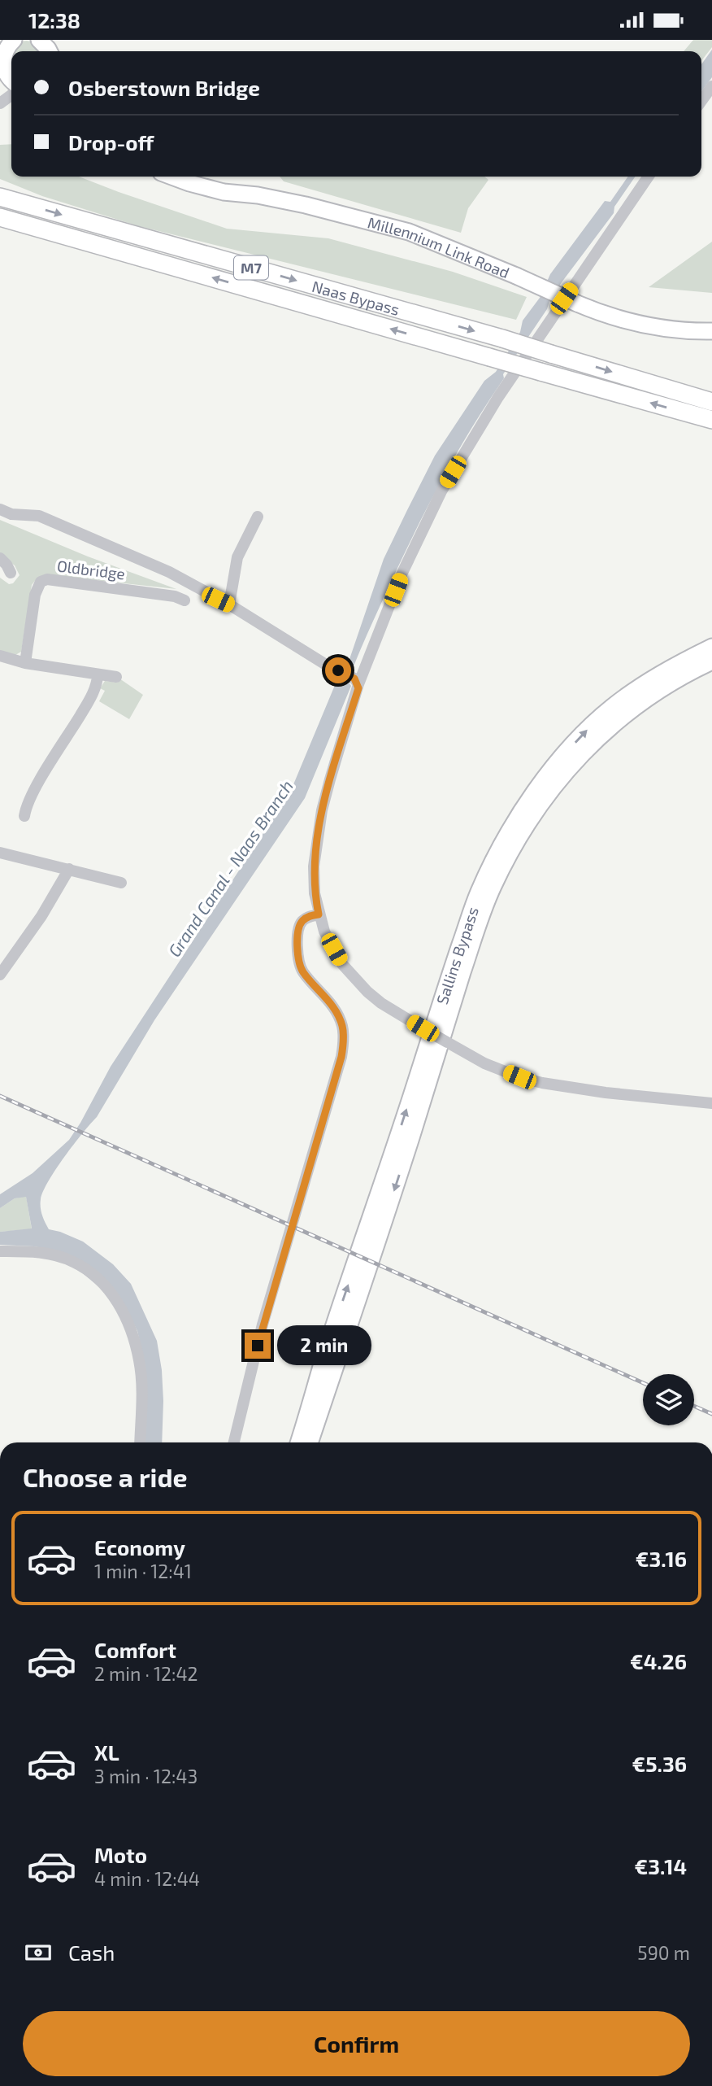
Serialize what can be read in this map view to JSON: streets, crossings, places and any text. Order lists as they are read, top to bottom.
{
  "streets": {
    "highway": ["M7", "Naas Bypass"],
    "main road": ["Millennium Link Road", "Sallins Bypass"],
    "street": ["Oldbridge"]
  },
  "water": ["Grand Canal - Naas Branch"],
  "page": {
    "status": "12:38",
    "banner": ["Osberstown Bridge", "Drop-off"],
    "bubble": "2 min",
    "heading": "Choose a ride",
    "list": [
      {
        "name": "Economy",
        "note": "1 min · 12:41",
        "value": "€3.16"
      },
      {
        "name": "Comfort",
        "note": "2 min · 12:42",
        "value": "€4.26"
      },
      {
        "name": "XL",
        "note": "3 min · 12:43",
        "value": "€5.36"
      },
      {
        "name": "Moto",
        "note": "4 min · 12:44",
        "value": "€3.14"
      }
    ],
    "pay": ["Cash", "590 m"],
    "buttons": "Confirm"
  }
}
